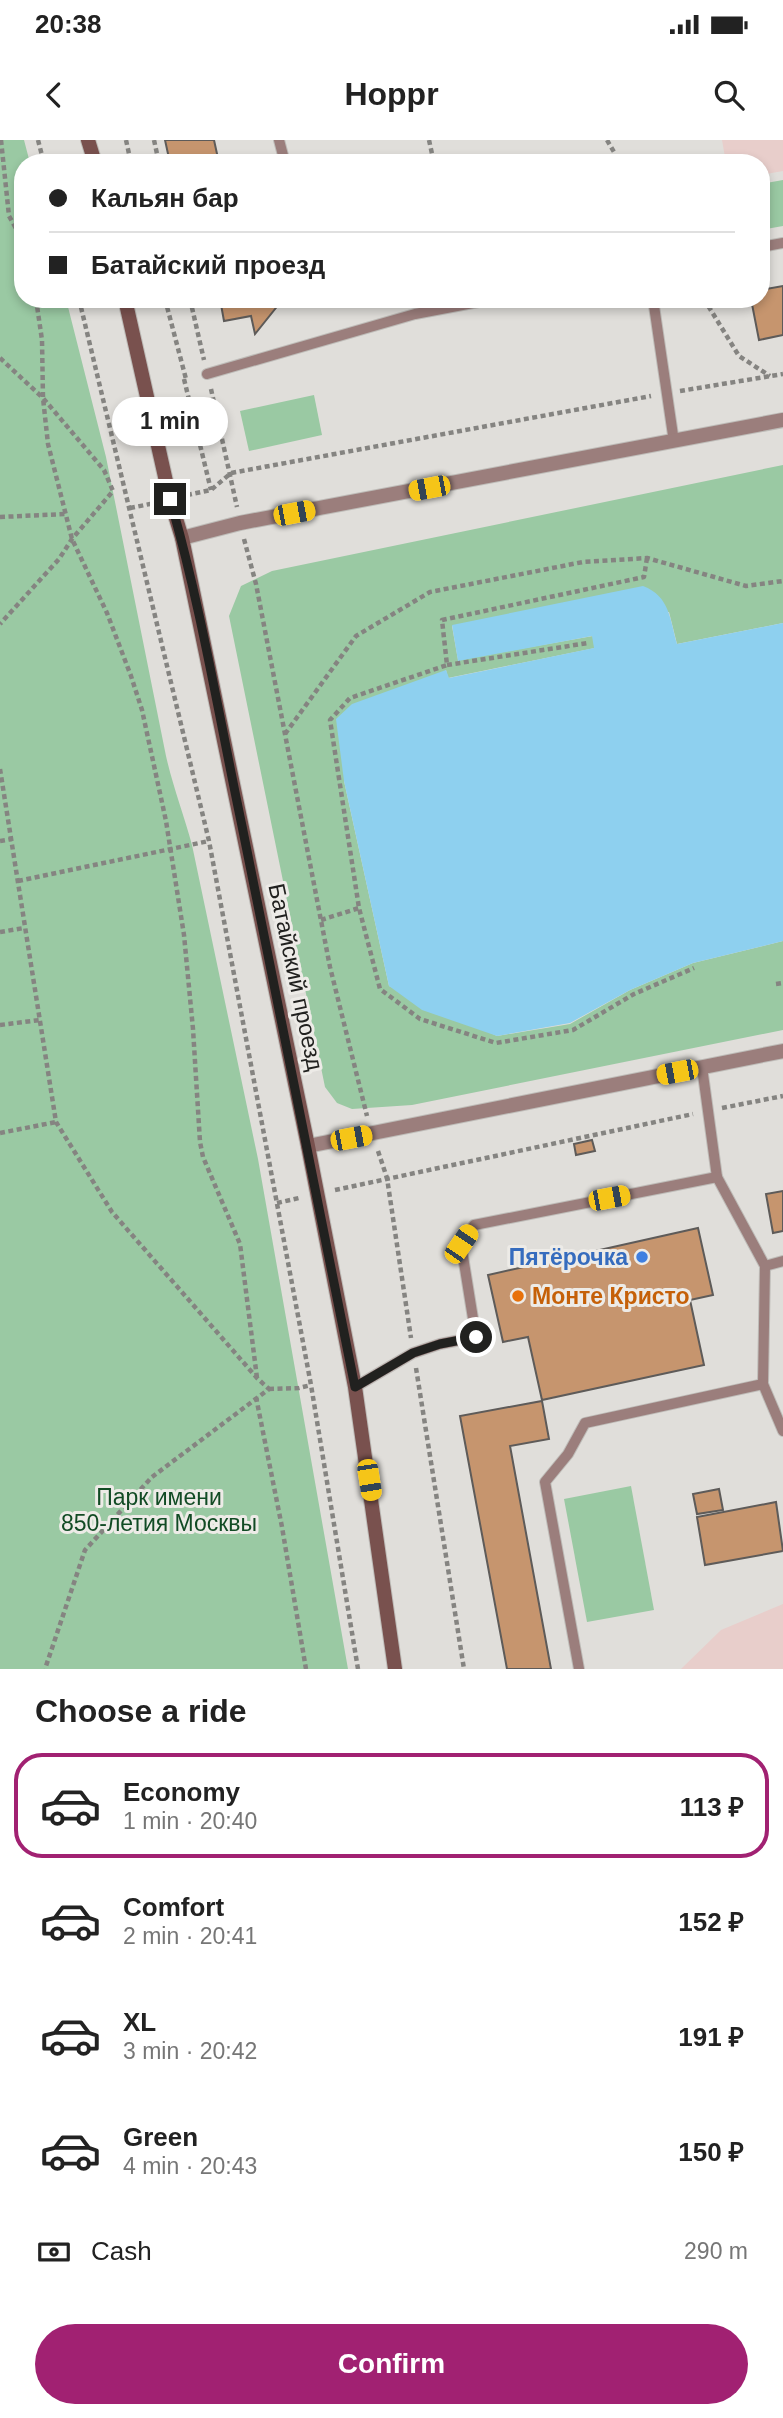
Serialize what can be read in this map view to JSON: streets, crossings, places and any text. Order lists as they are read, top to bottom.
{
  "streets": {
    "main road": ["Батайский проезд"]
  },
  "parks": ["Парк имени 850-летия Москвы"],
  "places": ["Пятёрочка", "Монте Кристо"],
  "page": {
    "status": "20:38",
    "header": "Hoppr",
    "banner": ["Кальян бар", "Батайский проезд"],
    "bubble": "1 min",
    "heading": "Choose a ride",
    "list": [
      {
        "name": "Economy",
        "note": "1 min · 20:40",
        "value": "113 ₽"
      },
      {
        "name": "Comfort",
        "note": "2 min · 20:41",
        "value": "152 ₽"
      },
      {
        "name": "XL",
        "note": "3 min · 20:42",
        "value": "191 ₽"
      },
      {
        "name": "Green",
        "note": "4 min · 20:43",
        "value": "150 ₽"
      }
    ],
    "pay": ["Cash", "290 m"],
    "buttons": "Confirm"
  }
}
